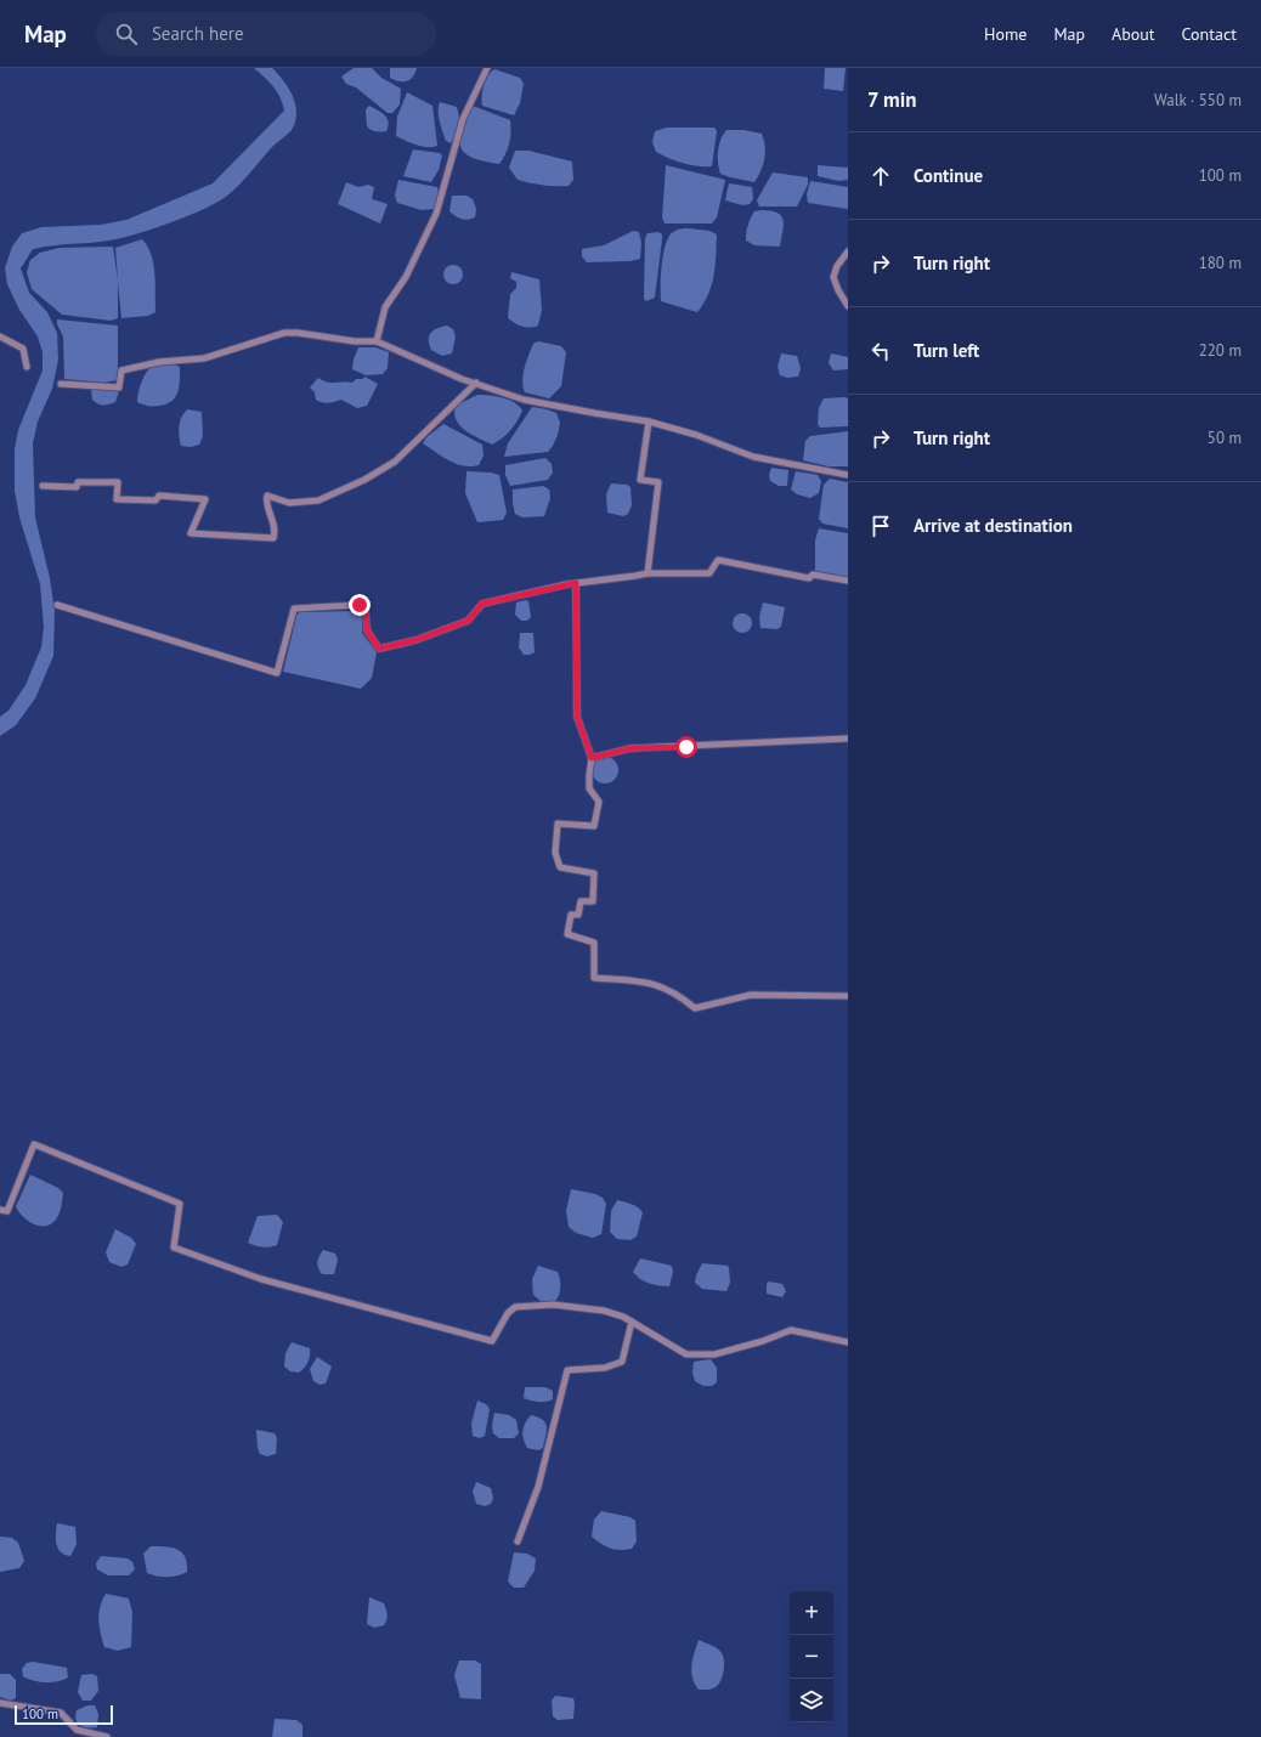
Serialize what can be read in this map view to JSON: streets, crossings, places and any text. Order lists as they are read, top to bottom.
{
  "scale_bar": "100 m",
  "page": {
    "header": "Map",
    "search": "Search here",
    "nav": [
      "Home",
      "Map",
      "About",
      "Contact"
    ],
    "heading": ["7 min", "Walk · 550 m"],
    "list": [
      ["Continue", "100 m"],
      ["Turn right", "180 m"],
      ["Turn left", "220 m"],
      ["Turn right", "50 m"],
      "Arrive at destination"
    ],
    "map_buttons": ["+", "−"],
    "scale": "100 m"
  }
}
